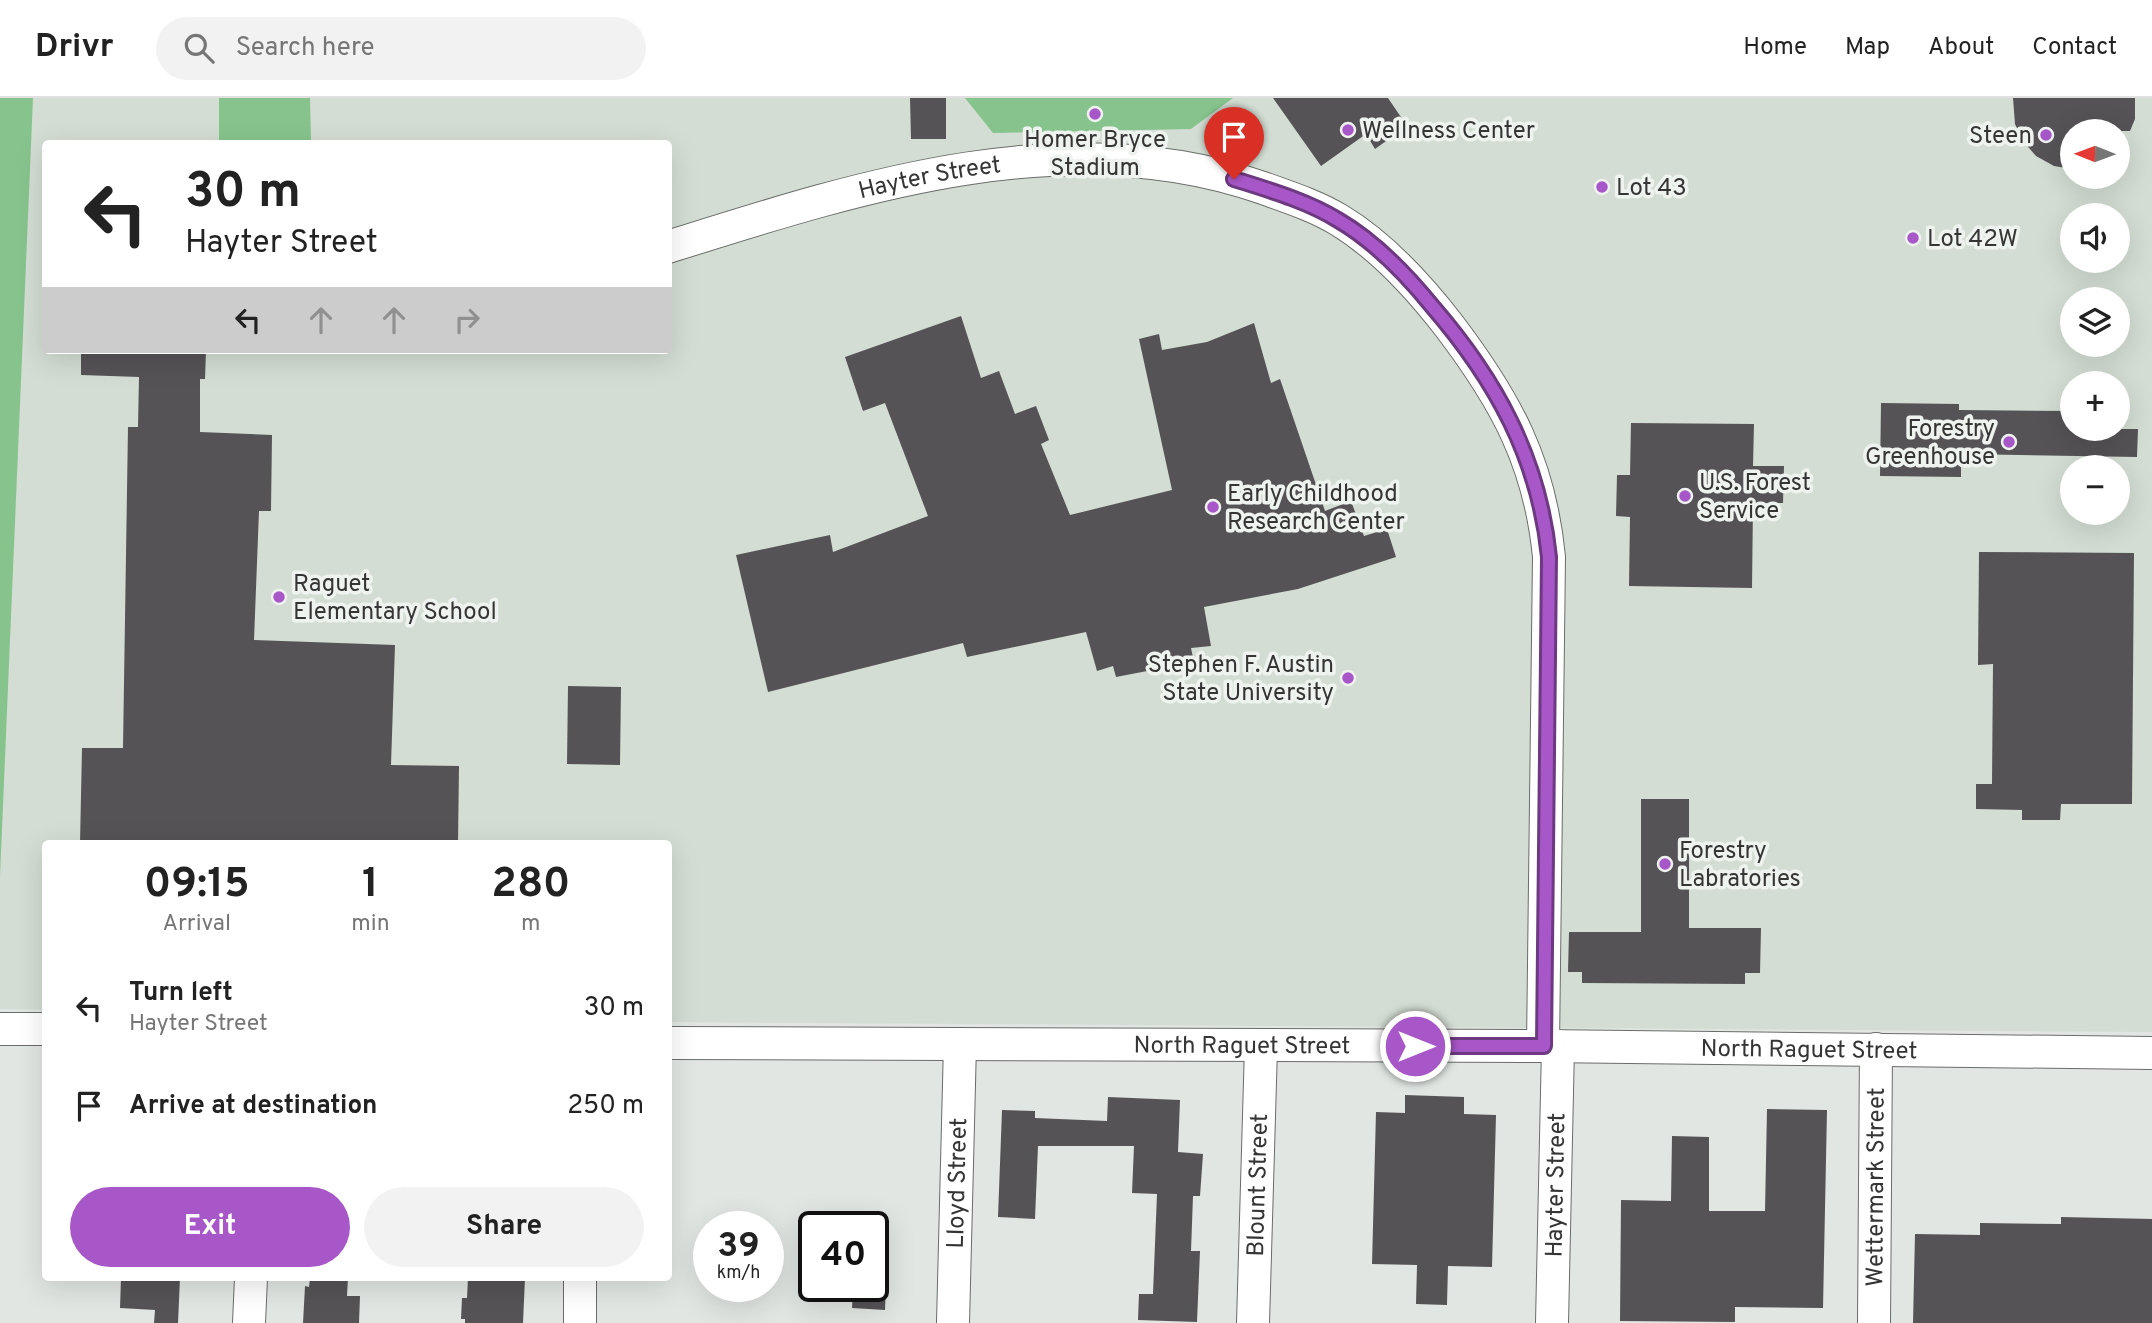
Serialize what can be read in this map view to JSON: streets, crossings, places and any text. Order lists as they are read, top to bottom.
{
  "streets": {
    "street": [
      "Hayter Street",
      "North Raguet Street",
      "Lloyd Street",
      "Blount Street",
      "Wettermark Street"
    ]
  },
  "crossings": [
    ["Hayter Street", "North Raguet Street"],
    ["North Raguet Street", "Lloyd Street"],
    ["North Raguet Street", "Blount Street"],
    ["North Raguet Street", "Wettermark Street"]
  ],
  "places": [
    "Homer Bryce Stadium",
    "Wellness Center",
    "Steen",
    "Lot 43",
    "Lot 42W",
    "Forestry Greenhouse",
    "U.S. Forest Service",
    "Early Childhood Research Center",
    "Raguet Elementary School",
    "Stephen F. Austin State University",
    "Forestry Labratories"
  ],
  "north": "left",
  "page": {
    "header": "Drivr",
    "search": "Search here",
    "nav": [
      "Home",
      "Map",
      "About",
      "Contact"
    ],
    "map_buttons": ["+", "−"],
    "turn": ["30 m", "Hayter Street"],
    "eta": [
      "09:15",
      "Arrival",
      "1",
      "min",
      "280",
      "m"
    ],
    "list": [
      {
        "name": "Turn left",
        "note": "Hayter Street",
        "value": "30 m"
      },
      {
        "name": "Arrive at destination",
        "value": "250 m"
      }
    ],
    "buttons": ["Exit", "Share"],
    "speed": "39 km/h",
    "limit": "40"
  }
}
